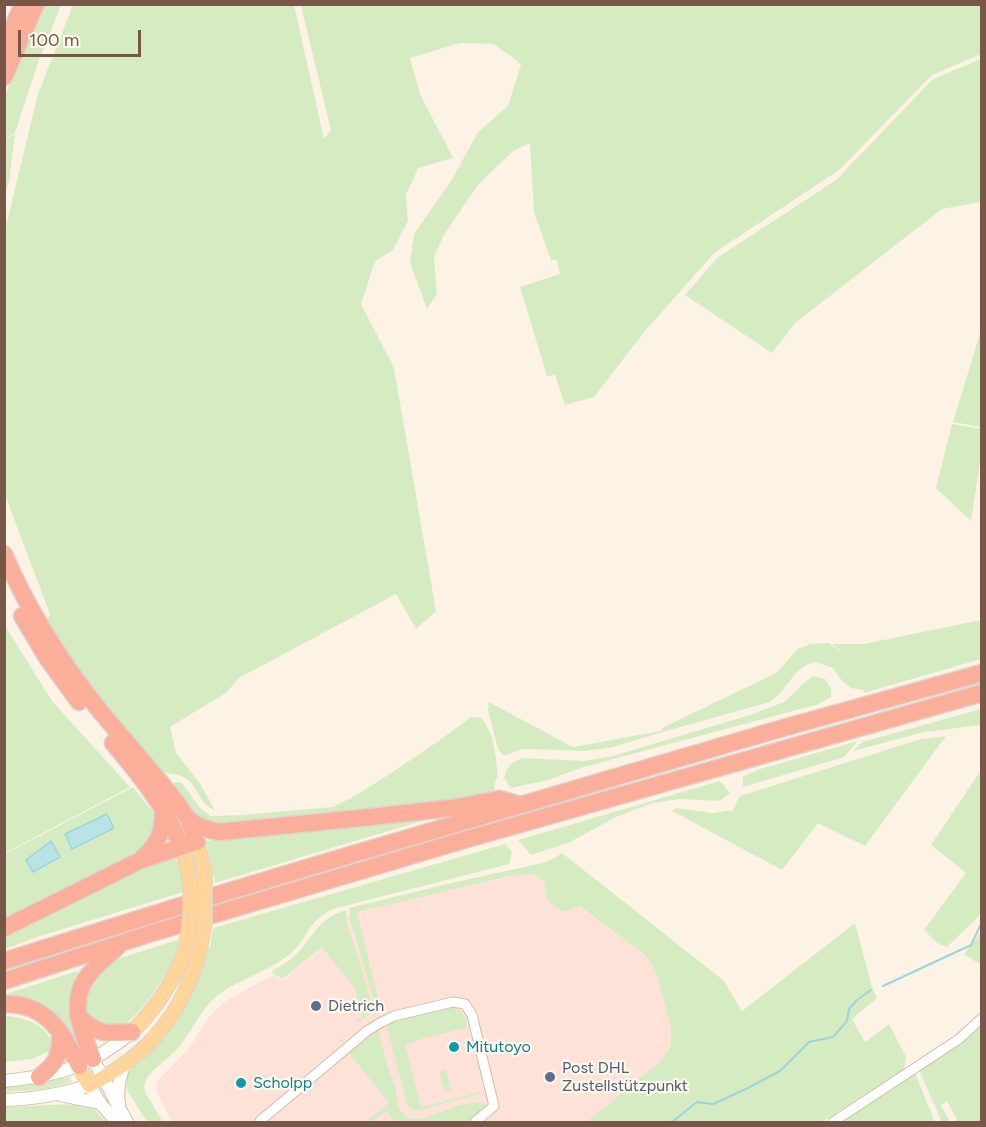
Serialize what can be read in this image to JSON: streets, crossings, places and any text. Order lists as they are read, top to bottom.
{
  "places": [
    "Dietrich",
    "Mitutoyo",
    "Post DHL Zustellstützpunkt",
    "Scholpp"
  ],
  "scale_bar": "100 m"
}
